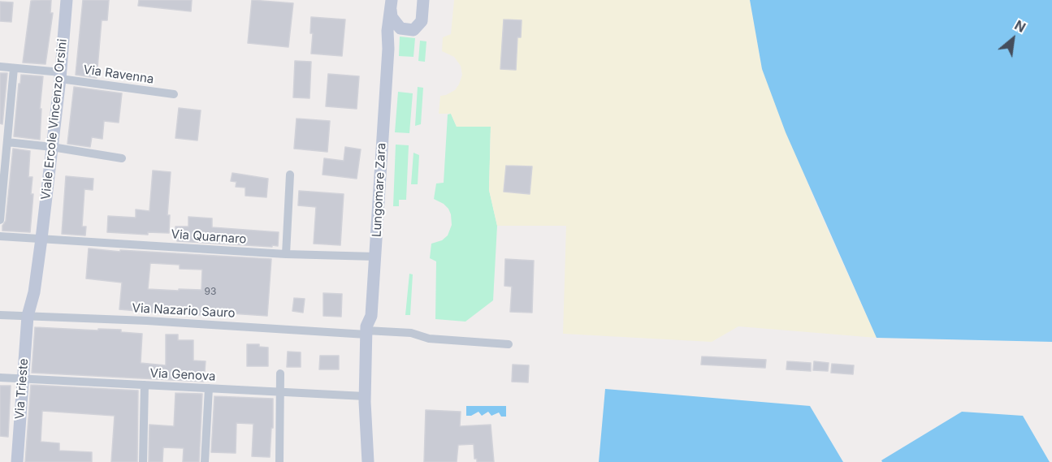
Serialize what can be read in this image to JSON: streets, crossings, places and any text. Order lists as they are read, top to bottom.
{
  "streets": {
    "street": [
      "Via Ravenna",
      "Viale Ercole Vincenzo Orsini",
      "Lungomare Zara",
      "Via Quarnaro",
      "Via Nazario Sauro",
      "Via Genova",
      "Via Trieste"
    ]
  },
  "crossings": [
    ["Via Ravenna", "Viale Ercole Vincenzo Orsini"],
    ["Viale Ercole Vincenzo Orsini", "Via Quarnaro"],
    ["Viale Ercole Vincenzo Orsini", "Via Nazario Sauro"],
    ["Viale Ercole Vincenzo Orsini", "Via Trieste"],
    ["Lungomare Zara", "Via Quarnaro"],
    ["Lungomare Zara", "Via Nazario Sauro"],
    ["Lungomare Zara", "Via Genova"],
    ["Via Nazario Sauro", "Via Trieste"],
    ["Via Genova", "Via Trieste"]
  ],
  "house_numbers": ["93"],
  "north": "top right"
}
